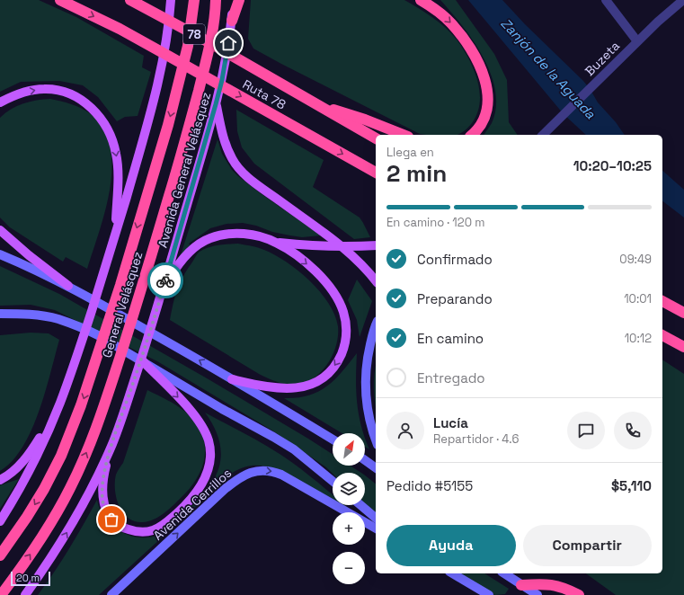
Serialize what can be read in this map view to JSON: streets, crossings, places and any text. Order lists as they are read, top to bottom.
{
  "streets": {
    "highway": ["78", "Ruta 78", "General Velásquez"],
    "main road": ["Avenida General Velásquez", "Avenida Cerrillos"],
    "street": ["Buzeta"]
  },
  "one_way": ["Avenida Cerrillos"],
  "water": ["Zanjón de la Aguada"],
  "scale_bar": "20 m",
  "north": "top right",
  "page": {
    "heading": ["2 min", "Llega en", "10:20–10:25"],
    "panel": [
      "Lucía",
      "Repartidor · 4.6",
      "Pedido #5155",
      "$5,110"
    ],
    "bar": "En camino · 120 m",
    "list": [
      ["Confirmado", "09:49"],
      ["Preparando", "10:01"],
      ["En camino", "10:12"],
      "Entregado"
    ],
    "map_buttons": ["+", "−"],
    "buttons": ["Ayuda", "Compartir"],
    "scale": "20 m"
  }
}
